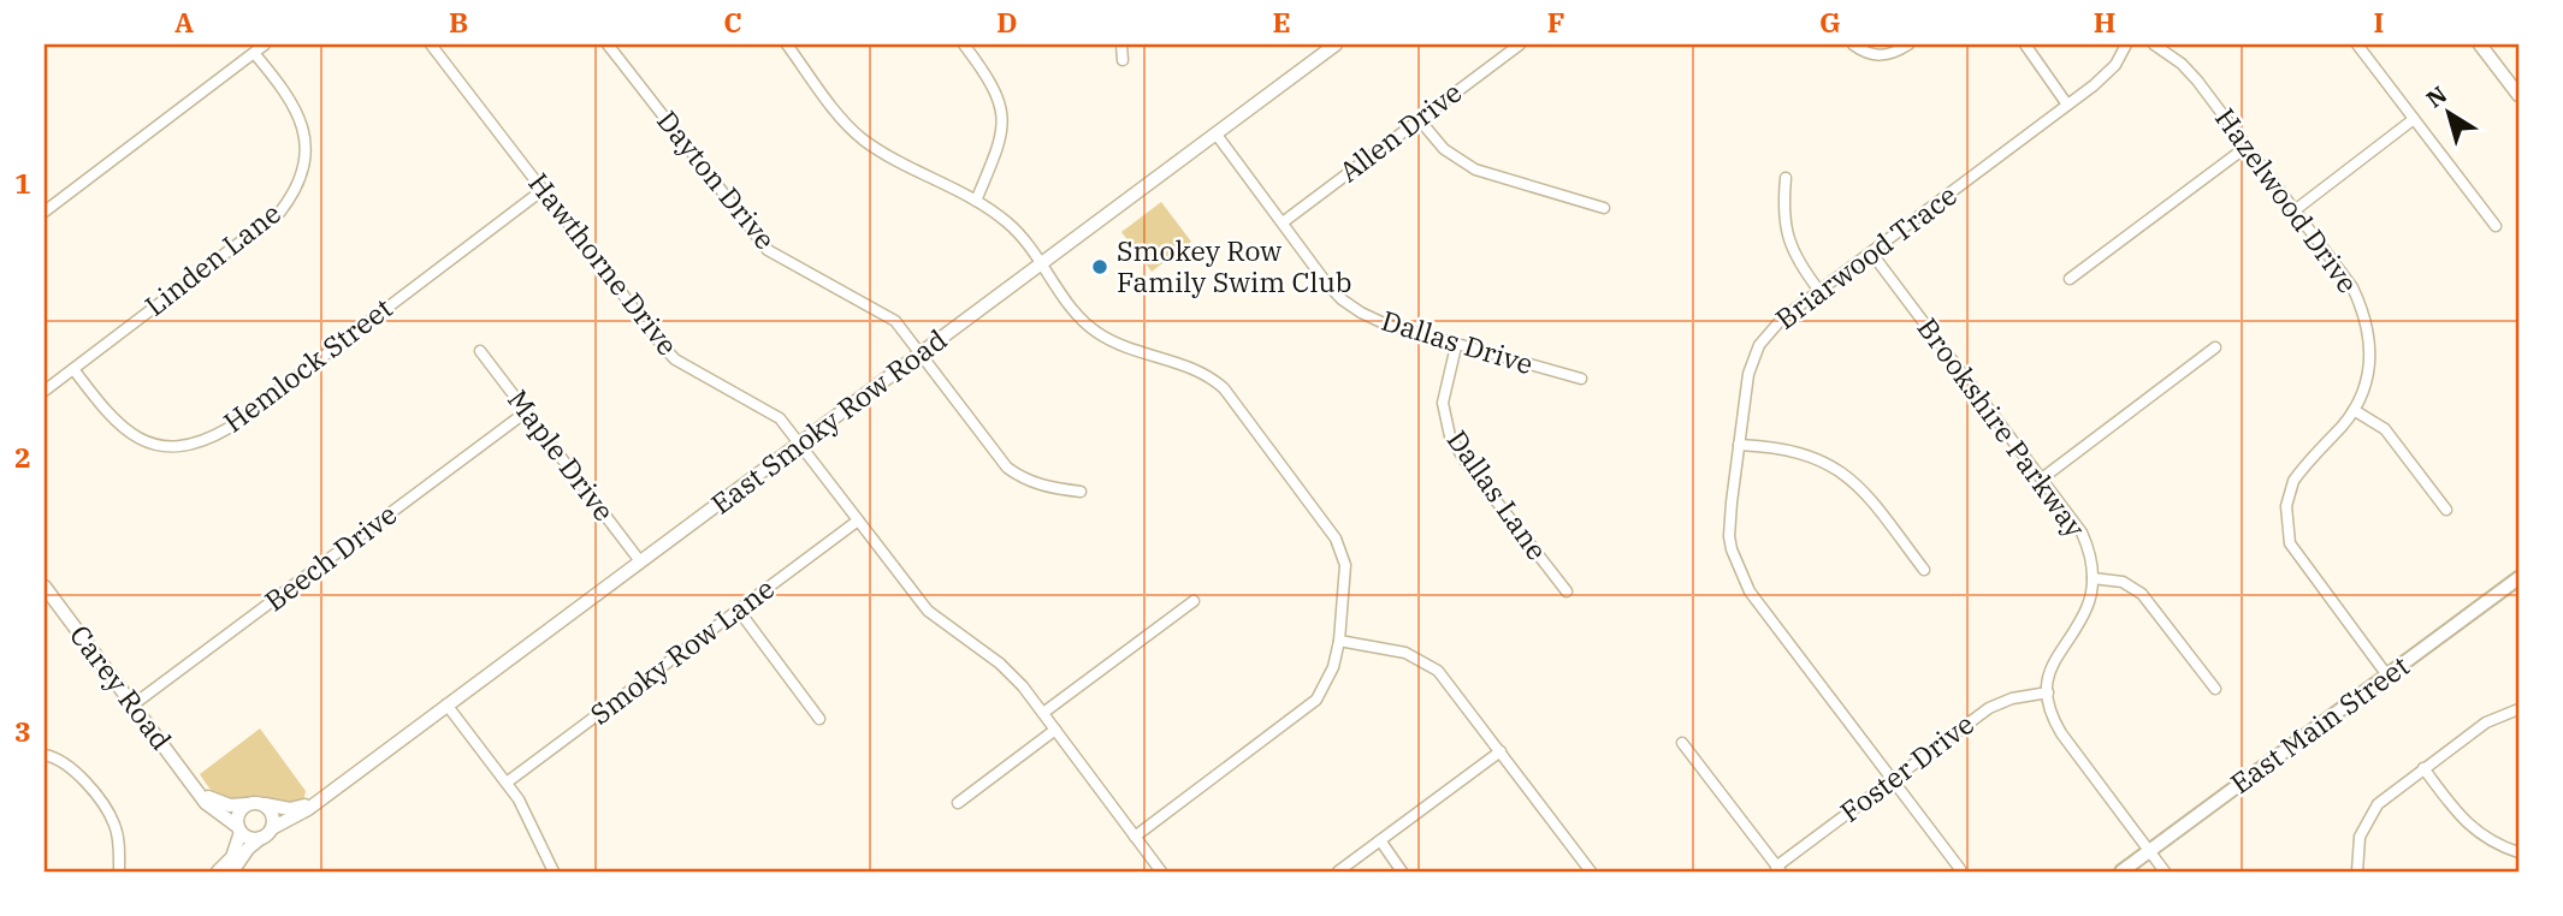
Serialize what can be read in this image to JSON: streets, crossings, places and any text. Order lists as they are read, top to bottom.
{
  "streets": {
    "main road": ["East Main Street"],
    "street": [
      "Allen Drive",
      "Dayton Drive",
      "Hazelwood Drive",
      "Briarwood Trace",
      "Linden Lane",
      "Hawthorne Drive",
      "Dallas Drive",
      "Hemlock Street",
      "East Smoky Row Road",
      "Brookshire Parkway",
      "Maple Drive",
      "Dallas Lane",
      "Beech Drive",
      "Smoky Row Lane",
      "Carey Road",
      "Foster Drive"
    ]
  },
  "crossings": [
    ["Allen Drive", "Dallas Drive"],
    ["Dayton Drive", "East Smoky Row Road"],
    ["Hazelwood Drive", "East Main Street"],
    ["Briarwood Trace", "Brookshire Parkway"],
    ["Briarwood Trace", "Foster Drive"],
    ["Linden Lane", "Hemlock Street"],
    ["Hawthorne Drive", "Hemlock Street"],
    ["Hawthorne Drive", "East Smoky Row Road"],
    ["Hawthorne Drive", "Smoky Row Lane"],
    ["Dallas Drive", "East Smoky Row Road"],
    ["Dallas Drive", "Dallas Lane"],
    ["East Smoky Row Road", "Maple Drive"],
    ["East Smoky Row Road", "Carey Road"],
    ["Brookshire Parkway", "Foster Drive"],
    ["Maple Drive", "Beech Drive"],
    ["Beech Drive", "Carey Road"]
  ],
  "places": ["Smokey Row Family Swim Club"],
  "north": "top left",
  "grid": {
    "columns": [
      "A",
      "B",
      "C",
      "D",
      "E",
      "F",
      "G",
      "H",
      "I"
    ],
    "rows": ["1", "2", "3"]
  }
}
